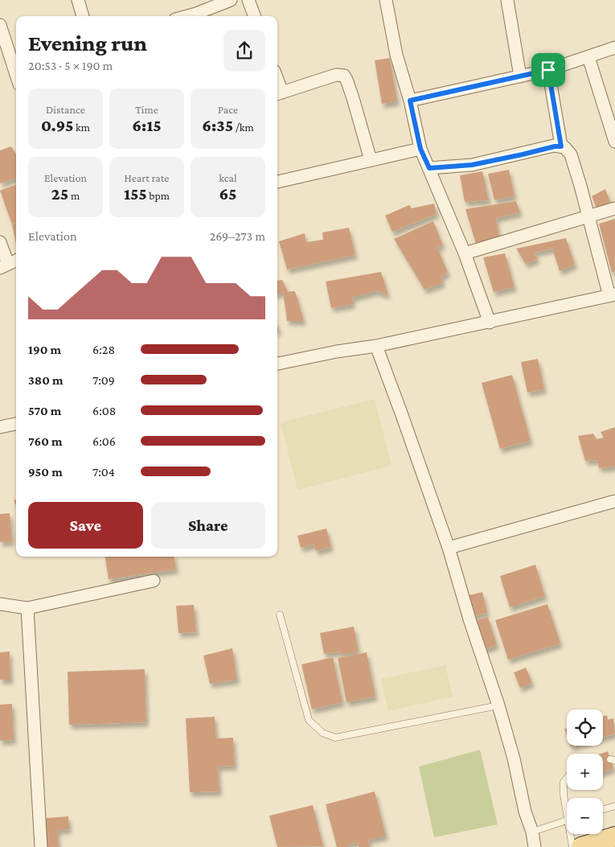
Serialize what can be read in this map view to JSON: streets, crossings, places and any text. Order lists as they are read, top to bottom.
{
  "page": {
    "heading": ["Evening run", "20:53 · 5 × 190 m"],
    "stats": [
      ["Distance", "0.95 km"],
      ["Time", "6:15"],
      ["Pace", "6:35 /km"],
      ["Elevation", "25 m"],
      ["Heart rate", "155 bpm"],
      ["kcal", "65"]
    ],
    "chart": ["Elevation", "269–273 m"],
    "list": [
      {
        "name": "190 m",
        "note": "6:28"
      },
      {
        "name": "380 m",
        "note": "7:09"
      },
      {
        "name": "570 m",
        "note": "6:08"
      },
      {
        "name": "760 m",
        "note": "6:06"
      },
      {
        "name": "950 m",
        "note": "7:04"
      }
    ],
    "buttons": ["Save", "Share"],
    "map_buttons": ["+", "−"]
  }
}
